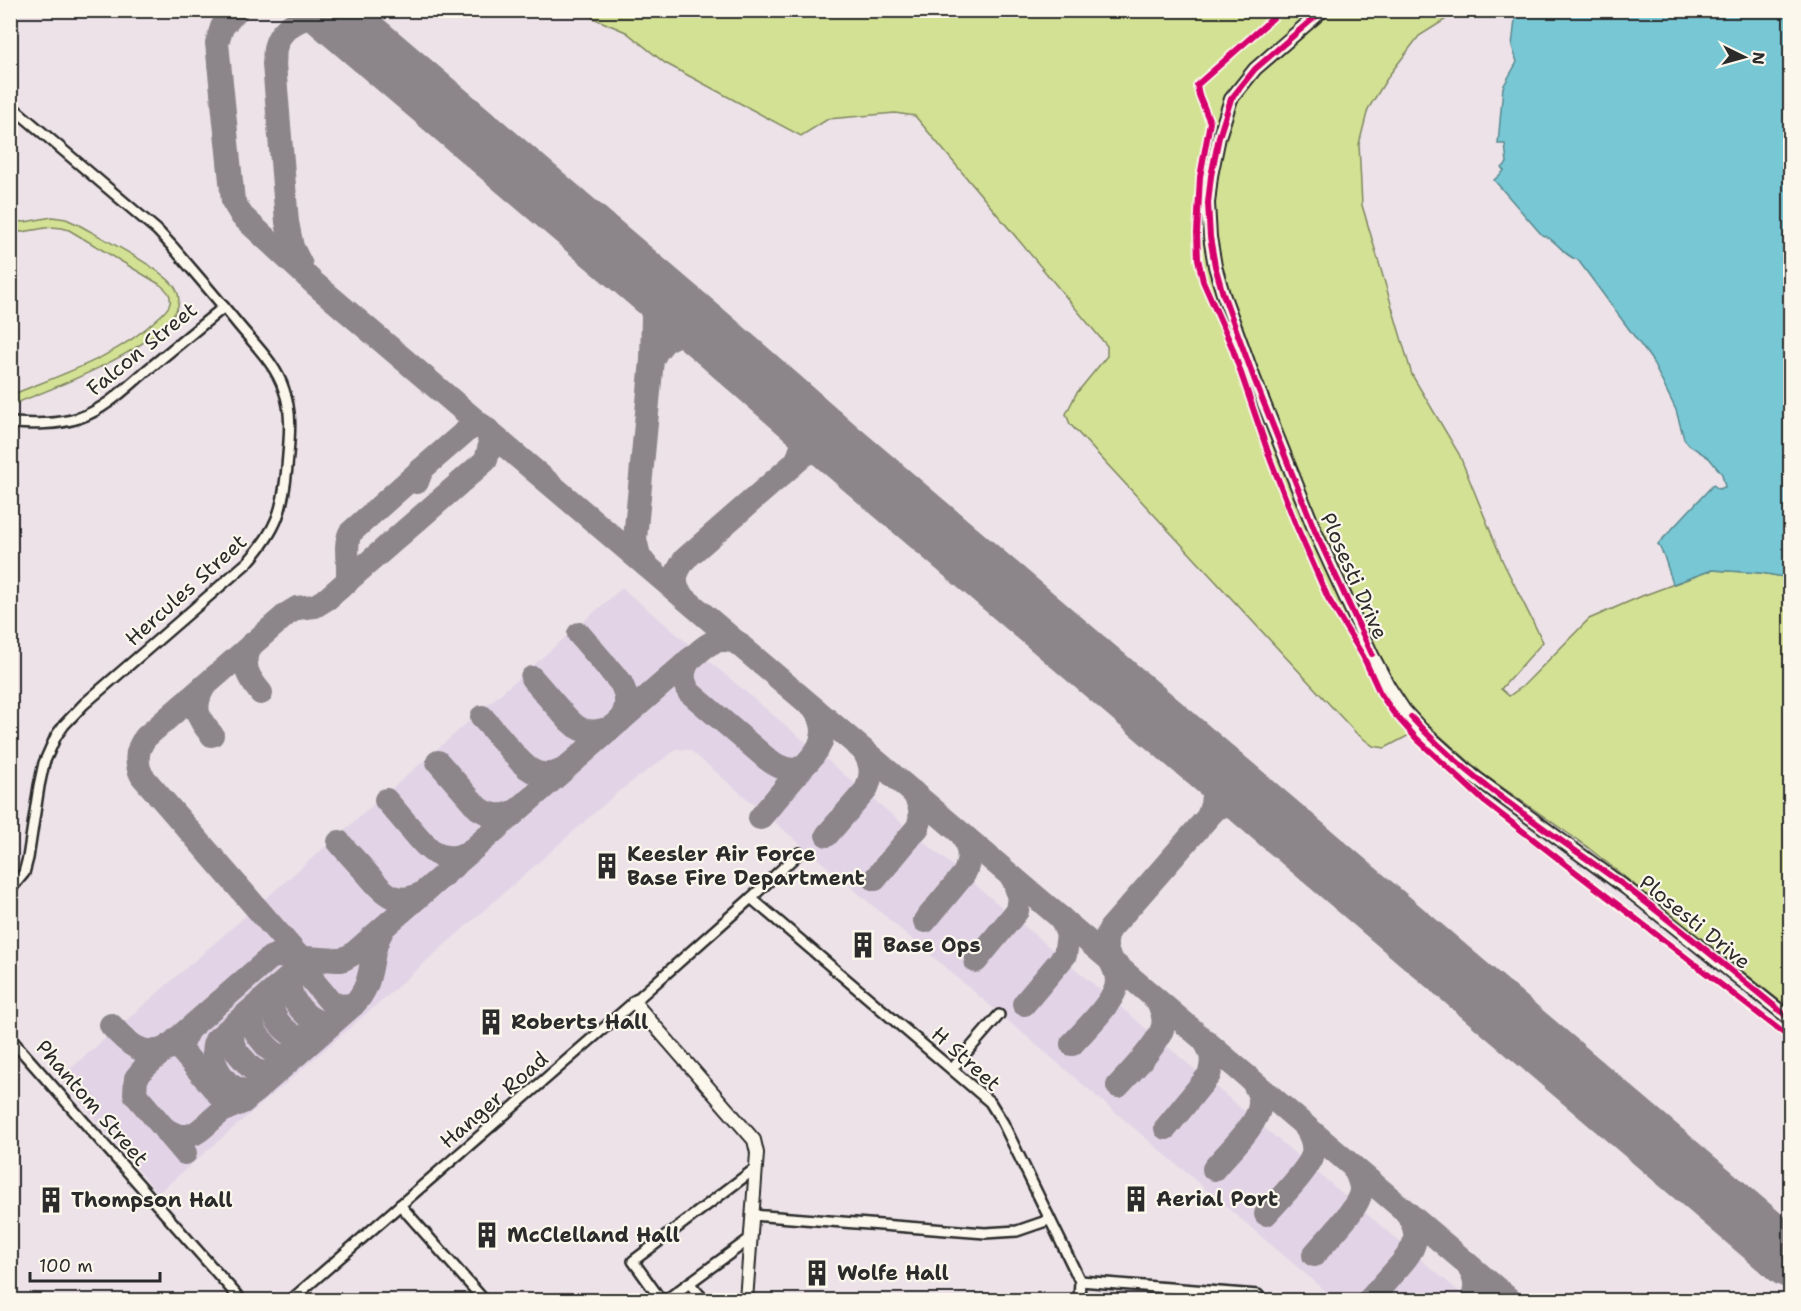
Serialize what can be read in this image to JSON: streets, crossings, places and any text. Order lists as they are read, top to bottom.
{
  "streets": {
    "street": [
      "Falcon Street",
      "Plosesti Drive",
      "Hercules Street",
      "H Street",
      "Hanger Road",
      "Phantom Street"
    ]
  },
  "crossings": [
    ["Falcon Street", "Hercules Street"],
    ["H Street", "Hanger Road"]
  ],
  "places": {
    "building": [
      "Keesler Air Force Base Fire Department",
      "Base Ops",
      "Roberts Hall",
      "Aerial Port",
      "Thompson Hall",
      "McClelland Hall",
      "Wolfe Hall"
    ]
  },
  "scale_bar": "100 m",
  "north": "right"
}
